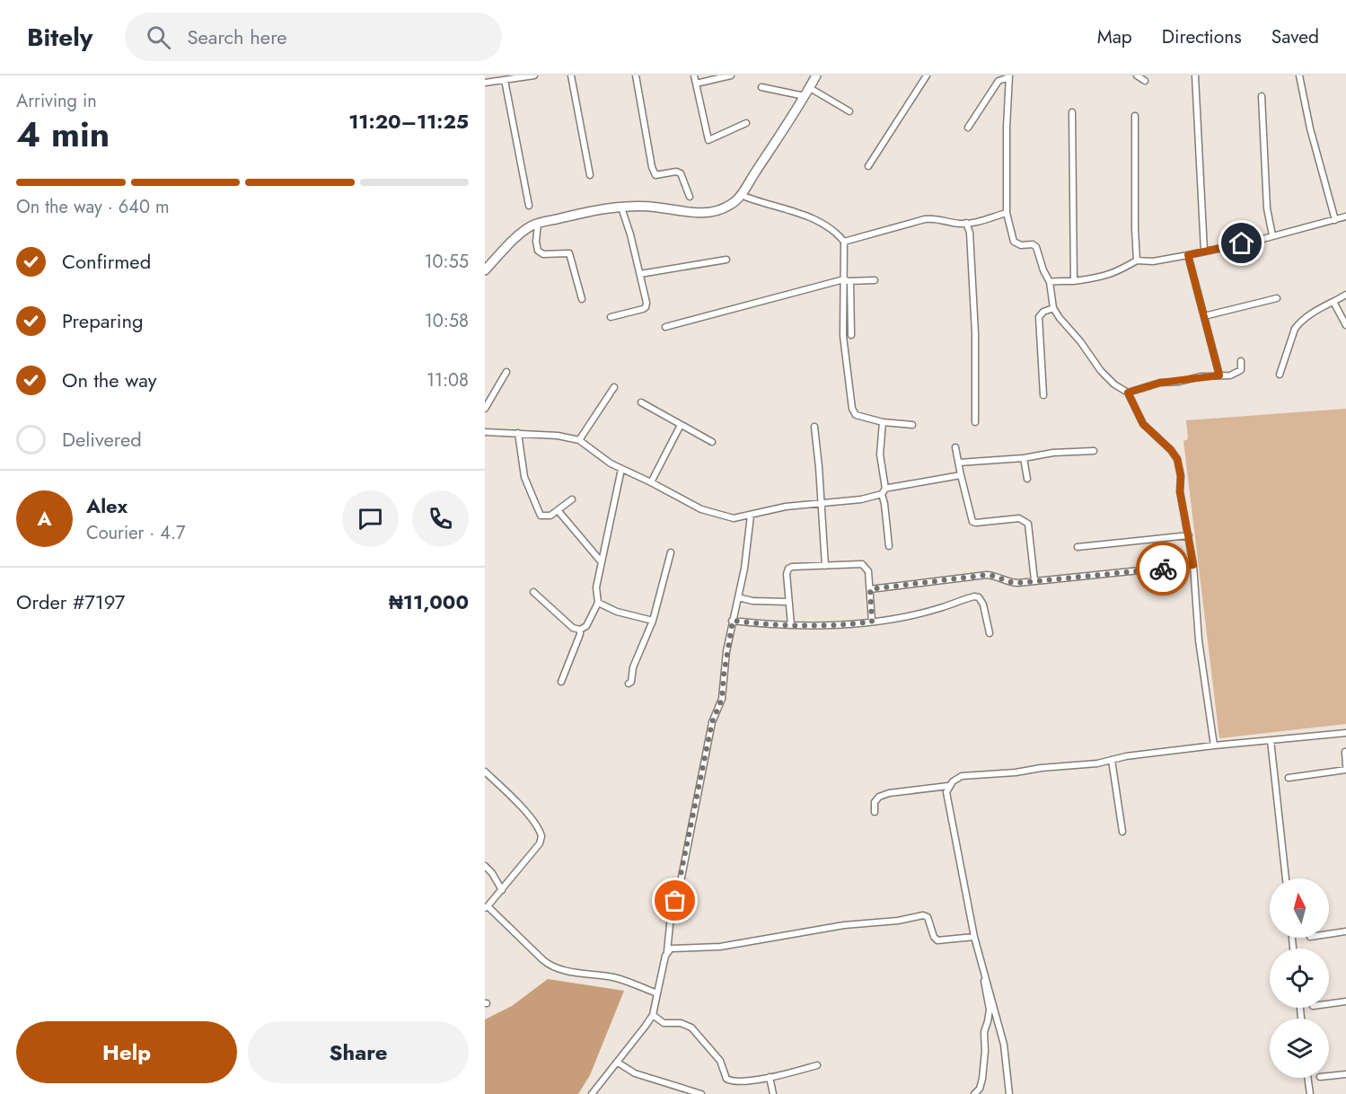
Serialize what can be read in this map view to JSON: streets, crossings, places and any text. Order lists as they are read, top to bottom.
{
  "north": "top",
  "page": {
    "header": "Bitely",
    "search": "Search here",
    "nav": ["Map", "Directions", "Saved"],
    "heading": ["4 min", "Arriving in", "11:20–11:25"],
    "panel": [
      "Alex",
      "Courier · 4.7",
      "Order #7197",
      "₦11,000"
    ],
    "bar": "On the way · 640 m",
    "list": [
      ["Confirmed", "10:55"],
      ["Preparing", "10:58"],
      ["On the way", "11:08"],
      "Delivered"
    ],
    "round": "A",
    "buttons": ["Help", "Share"]
  }
}
